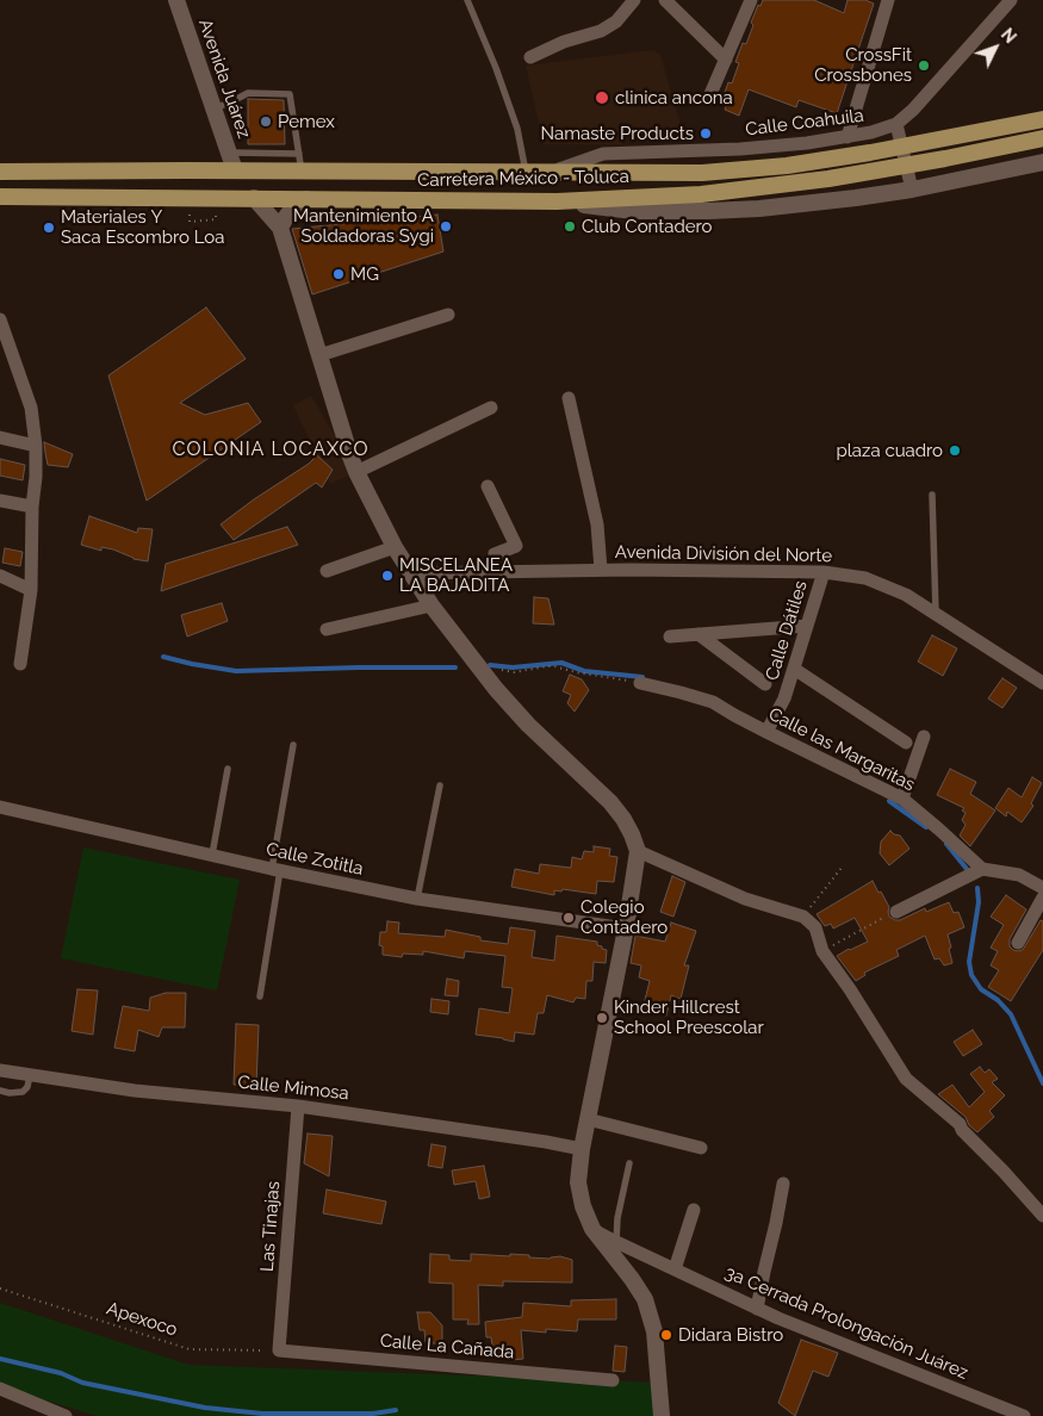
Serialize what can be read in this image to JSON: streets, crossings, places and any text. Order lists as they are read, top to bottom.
{
  "streets": {
    "main road": ["Carretera México - Toluca"],
    "street": [
      "Avenida Juárez",
      "Calle Coahuila",
      "Avenida División del Norte",
      "Calle Dátiles",
      "Calle las Margaritas",
      "Calle Zotitla",
      "Calle Mimosa",
      "Las Tinajas",
      "3a Cerrada Prolongación Juárez",
      "Calle La Cañada"
    ],
    "path": ["Apexoco"]
  },
  "crossings": [
    ["Avenida Juárez", "Carretera México - Toluca"],
    ["Calle Coahuila", "Carretera México - Toluca"],
    ["Avenida División del Norte", "Calle Dátiles"],
    ["Calle Dátiles", "Calle las Margaritas"],
    ["Calle Mimosa", "Las Tinajas"],
    ["Las Tinajas", "Apexoco"],
    ["Las Tinajas", "Calle La Cañada"],
    ["Apexoco", "Calle La Cañada"]
  ],
  "districts": ["COLONIA LOCAXCO"],
  "places": [
    "CrossFit Crossbones",
    "clinica ancona",
    "Pemex",
    "Namaste Products",
    "Mantenimiento A Soldadoras Sygi",
    "Club Contadero",
    "Materiales Y Saca Escombro Loa",
    "MG",
    "plaza cuadro",
    "MISCELANEA LA BAJADITA",
    "Colegio Contadero",
    "Kinder Hillcrest School Preescolar",
    "Didara Bistro"
  ],
  "north": "top right"
}
